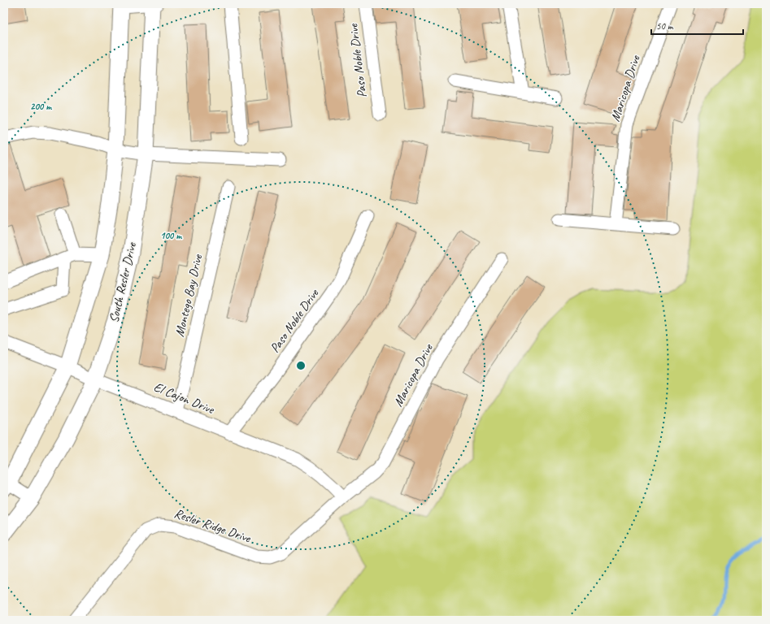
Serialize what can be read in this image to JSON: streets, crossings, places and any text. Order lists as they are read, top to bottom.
{
  "streets": {
    "main road": ["South Resler Drive"],
    "street": [
      "Paso Noble Drive",
      "Maricopa Drive",
      "Montego Bay Drive",
      "El Cajon Drive",
      "Resler Ridge Drive"
    ]
  },
  "crossings": [
    ["Paso Noble Drive", "El Cajon Drive"],
    ["Maricopa Drive", "El Cajon Drive"],
    ["Maricopa Drive", "Resler Ridge Drive"],
    ["South Resler Drive", "El Cajon Drive"],
    ["Montego Bay Drive", "El Cajon Drive"],
    ["El Cajon Drive", "Resler Ridge Drive"]
  ],
  "scale_bar": "50 m",
  "rings": ["200 m", "100 m"]
}
